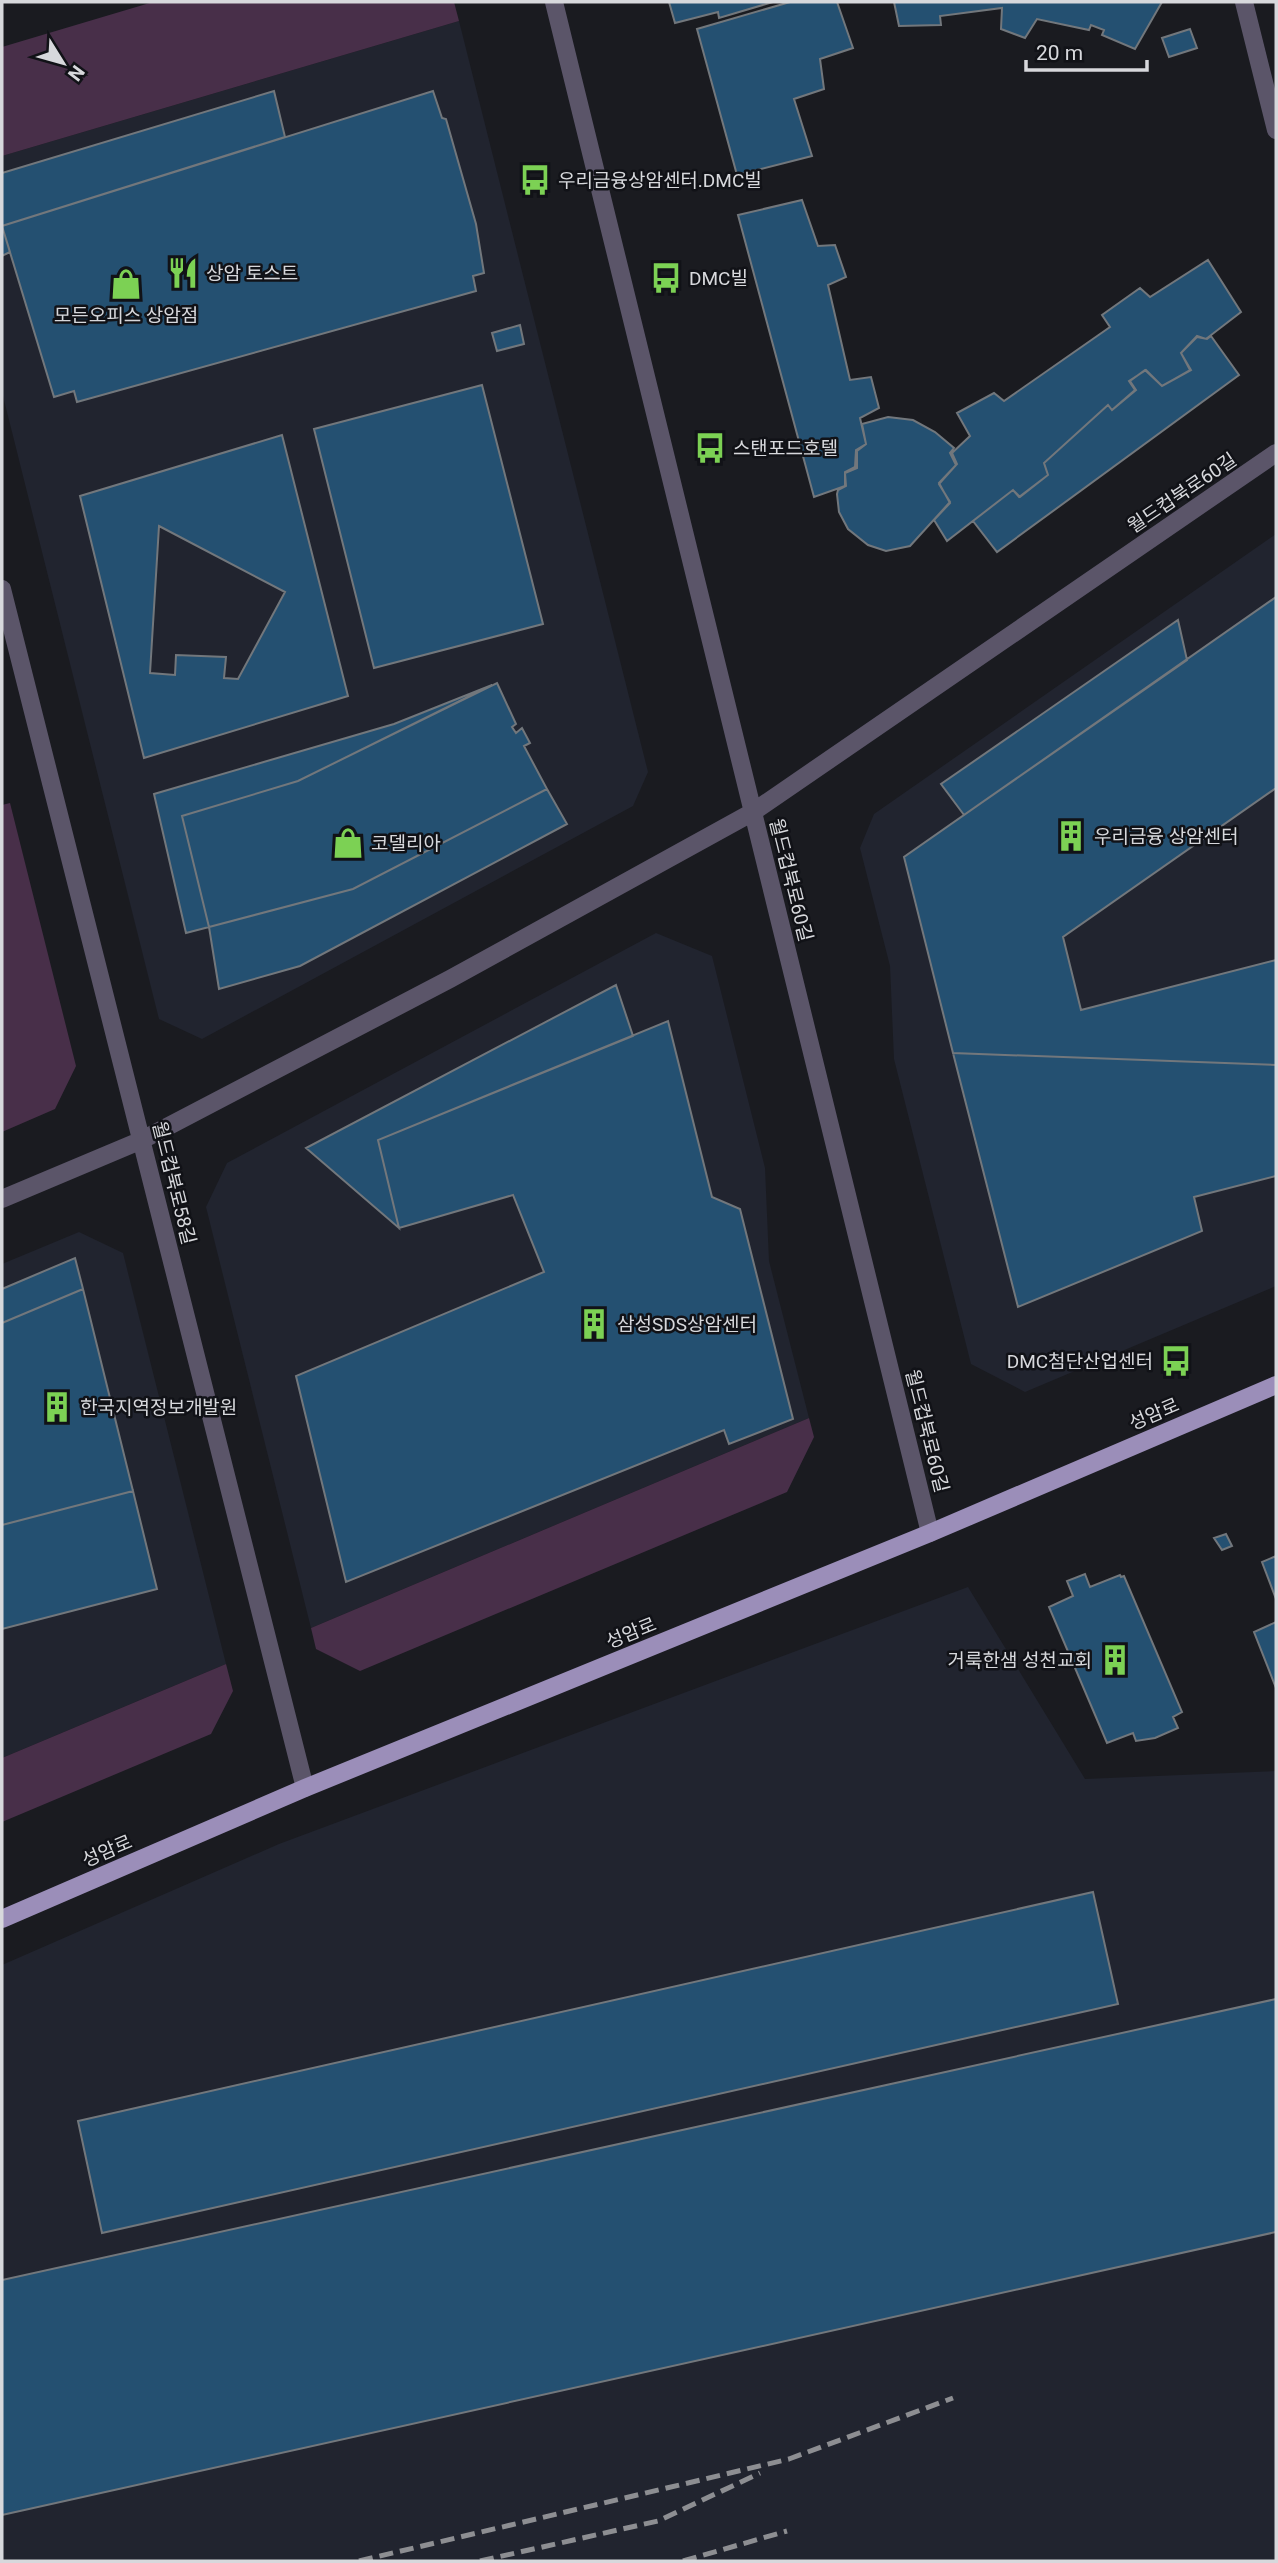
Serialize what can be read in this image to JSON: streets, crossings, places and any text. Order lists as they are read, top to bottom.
{
  "streets": {
    "main road": ["성암로"],
    "street": ["월드컵북로60길", "월드컵북로58길"]
  },
  "crossings": [
    ["월드컵북로60길", "성암로"],
    ["월드컵북로58길", "성암로"]
  ],
  "places": {
    "bus stop": [
      "우리금융상암센터.DMC빌",
      "DMC빌",
      "스탠포드호텔",
      "DMC첨단산업센터"
    ],
    "restaurant": ["상암 토스트"],
    "shop": ["모든오피스 상암점", "코델리아"],
    "building": [
      "우리금융 상암센터",
      "삼성SDS상암센터",
      "한국지역정보개발원",
      "거룩한샘 성천교회"
    ]
  },
  "scale_bar": "20 m",
  "north": "bottom right"
}
